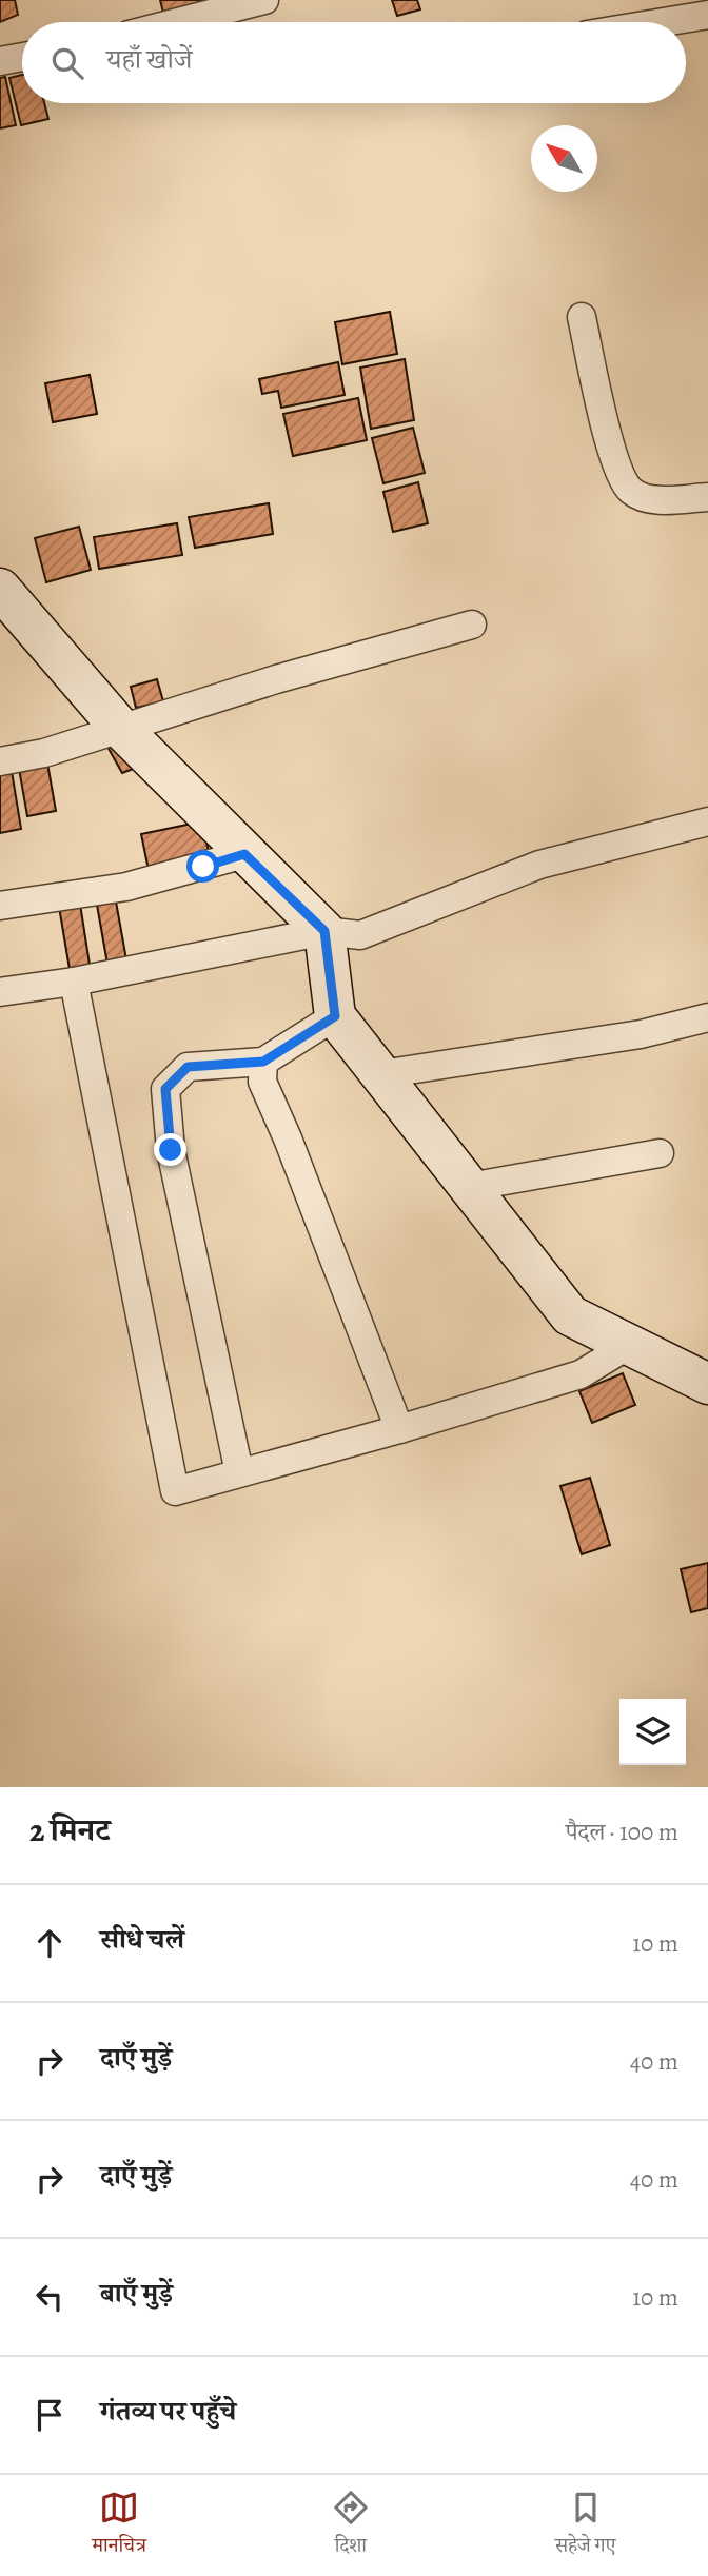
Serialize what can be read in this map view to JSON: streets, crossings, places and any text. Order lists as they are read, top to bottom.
{
  "north": "top left",
  "page": {
    "search": "यहाँ खोजें",
    "heading": ["2 मिनट", "पैदल · 100 m"],
    "list": [
      ["सीधे चलें", "10 m"],
      ["दाएँ मुड़ें", "40 m"],
      ["दाएँ मुड़ें", "40 m"],
      ["बाएँ मुड़ें", "10 m"],
      "गंतव्य पर पहुँचे"
    ],
    "nav": ["मानचित्र", "दिशा", "सहेजे गए"]
  }
}
